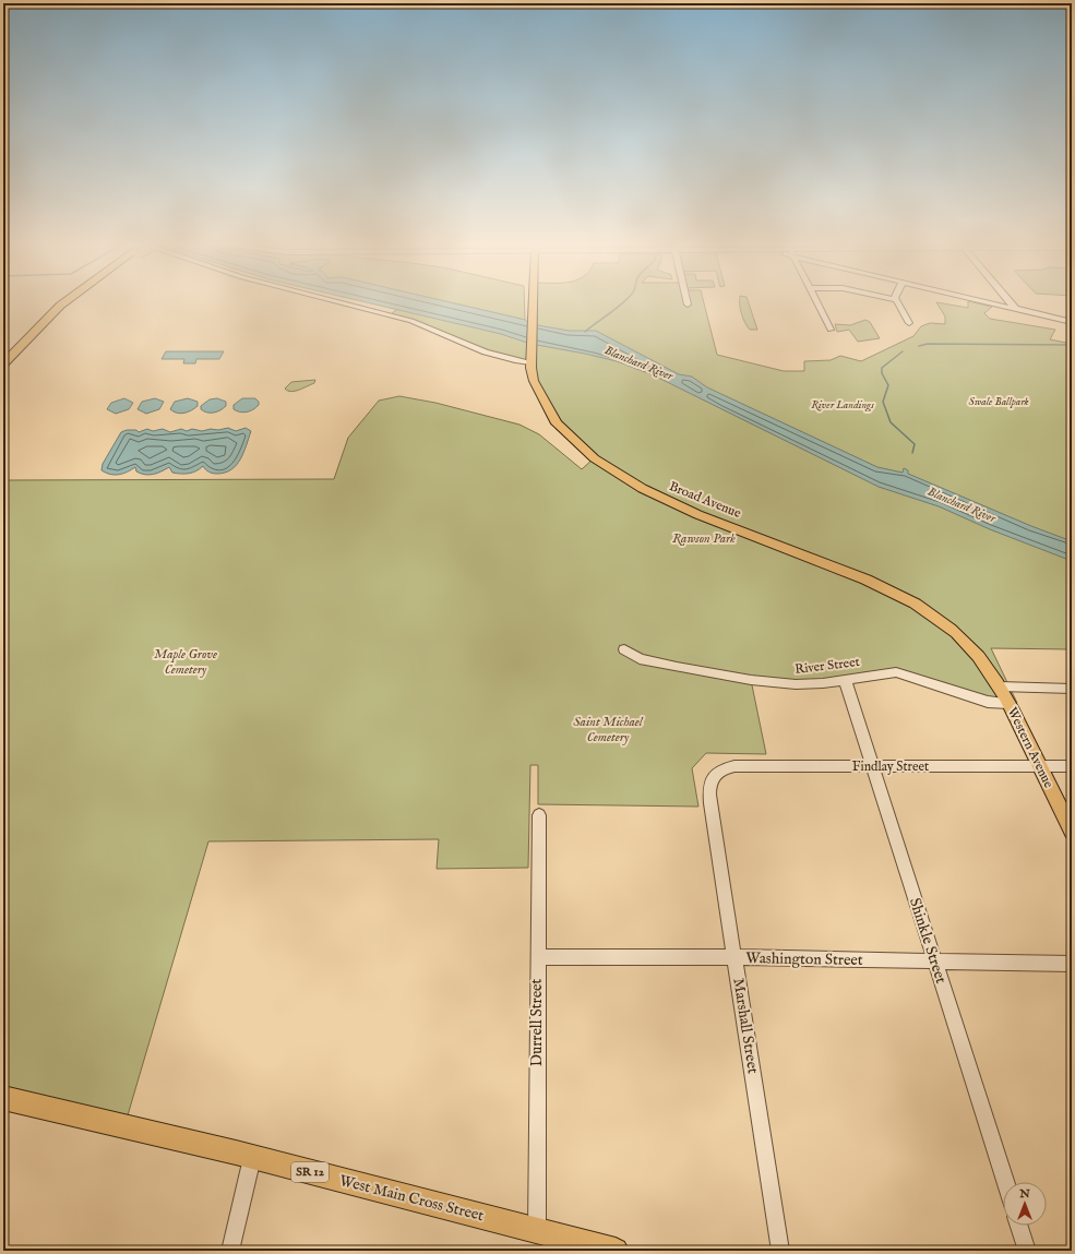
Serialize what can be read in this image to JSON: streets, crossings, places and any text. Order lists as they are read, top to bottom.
{
  "streets": {
    "highway": ["SR 12", "West Main Cross Street"],
    "main road": ["Broad Avenue", "Western Avenue"],
    "street": [
      "River Street",
      "Findlay Street",
      "Shinkle Street",
      "Washington Street",
      "Durrell Street",
      "Marshall Street"
    ]
  },
  "crossings": [
    ["Broad Avenue", "Western Avenue"],
    ["River Street", "Western Avenue"],
    ["River Street", "Shinkle Street"],
    ["Western Avenue", "Findlay Street"],
    ["Findlay Street", "Shinkle Street"],
    ["Findlay Street", "Marshall Street"],
    ["Shinkle Street", "Washington Street"],
    ["Washington Street", "Durrell Street"],
    ["Washington Street", "Marshall Street"],
    ["Durrell Street", "West Main Cross Street"]
  ],
  "water": ["Blanchard River"],
  "parks": [
    "Swale Ballpark",
    "River Landings",
    "Rawson Park",
    "Maple Grove Cemetery",
    "Saint Michael Cemetery"
  ],
  "north": "top"
}
